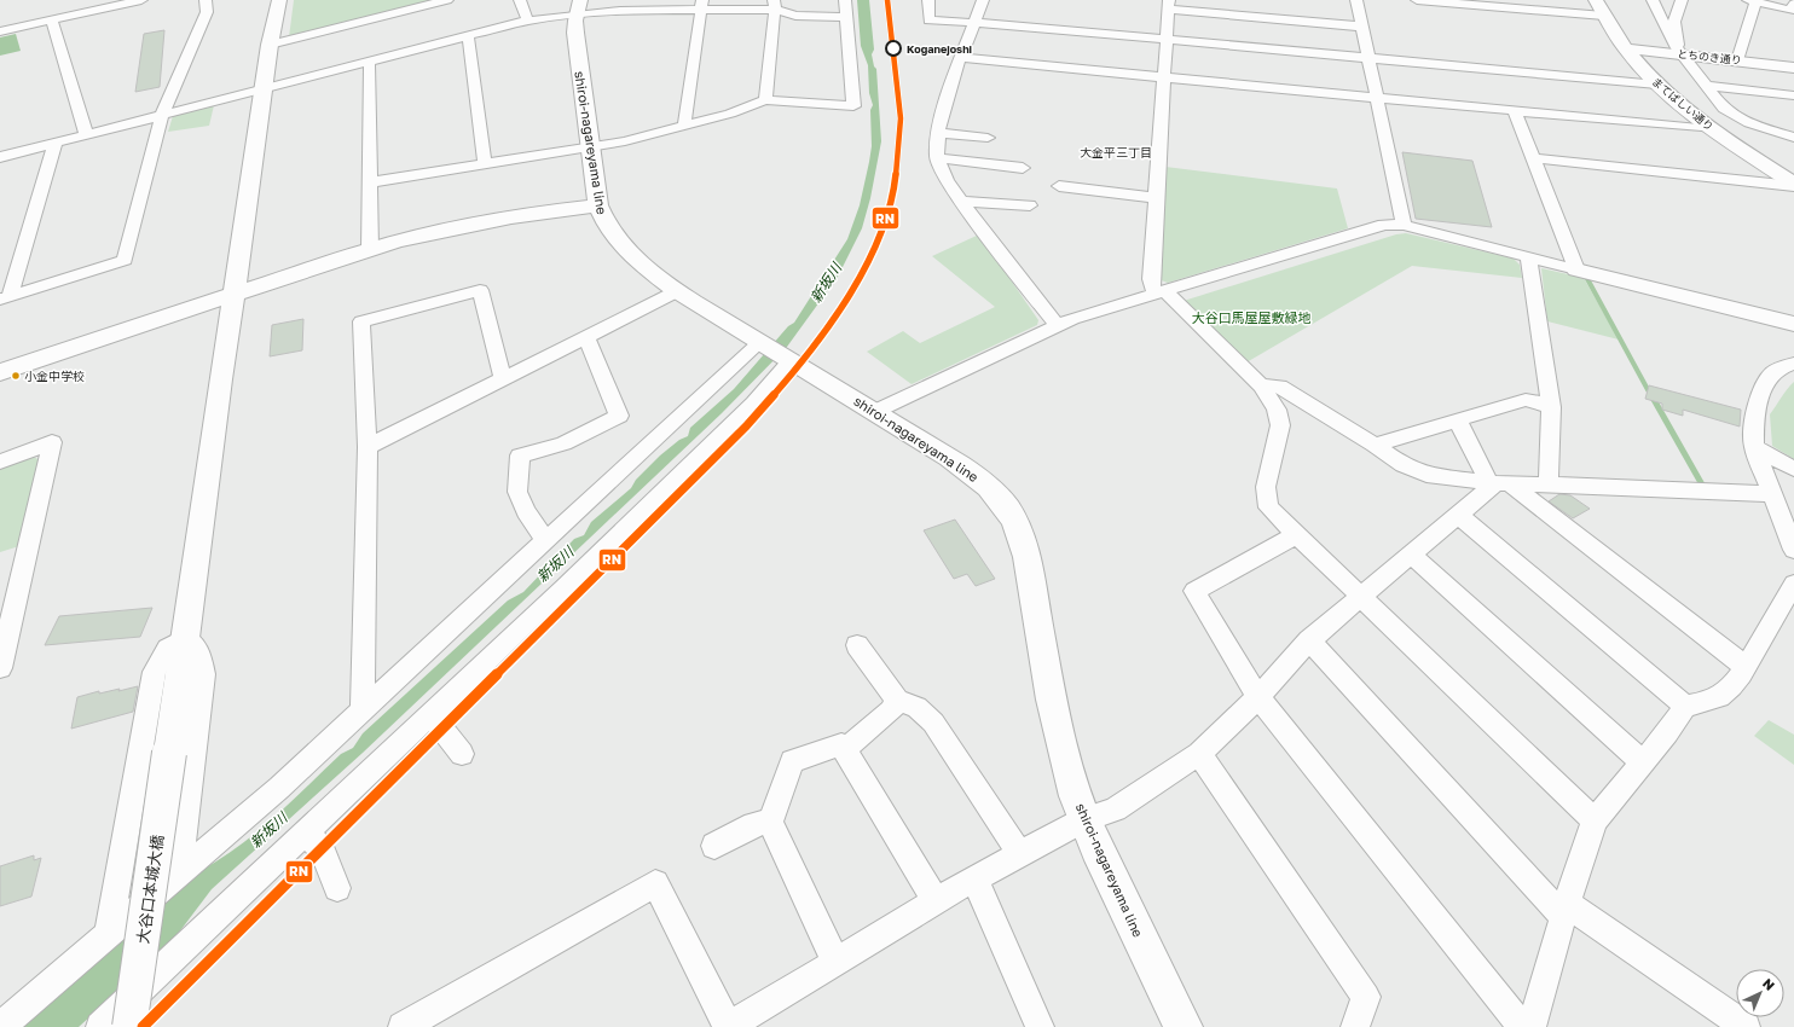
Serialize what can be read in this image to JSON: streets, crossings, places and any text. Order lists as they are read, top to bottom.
{
  "streets": {
    "street": [
      "とちのき通り",
      "まてばしい通り",
      "shiroi-nagareyama line",
      "大谷口本城大橋"
    ]
  },
  "crossings": [
    ["とちのき通り", "まてばしい通り"]
  ],
  "districts": ["大金平三丁目"],
  "water": ["新坂川"],
  "parks": ["大谷口馬屋屋敷緑地"],
  "places": ["Koganejoshi", "小金中学校"],
  "lines": ["transit line RN"],
  "north": "top right"
}
